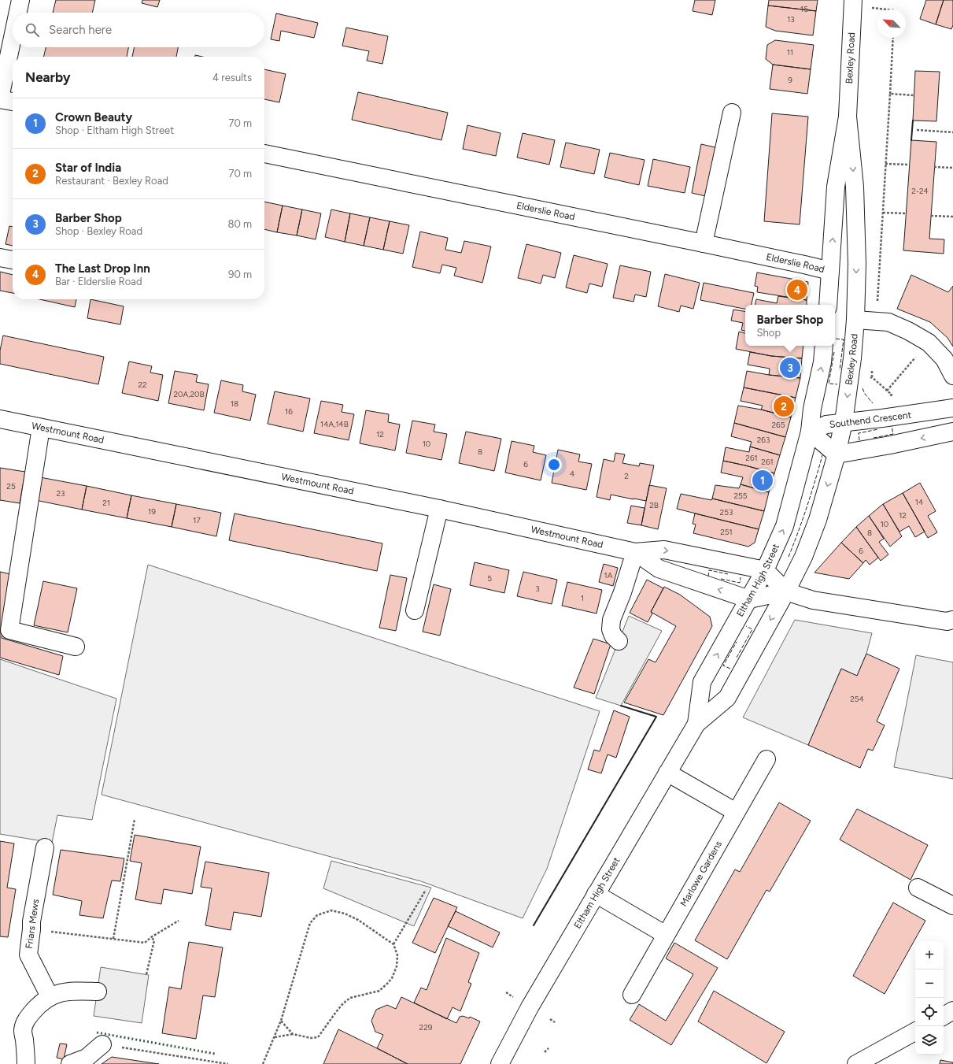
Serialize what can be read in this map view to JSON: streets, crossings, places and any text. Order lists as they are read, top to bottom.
{
  "streets": {
    "street": [
      "Bexley Road",
      "Elderslie Road",
      "Southend Crescent",
      "Westmount Road",
      "Eltham High Street",
      "Marlowe Gardens",
      "Friars Mews"
    ]
  },
  "crossings": [
    ["Bexley Road", "Elderslie Road"],
    ["Bexley Road", "Southend Crescent"],
    ["Bexley Road", "Eltham High Street"],
    ["Southend Crescent", "Eltham High Street"],
    ["Westmount Road", "Eltham High Street"]
  ],
  "house_numbers": [
    "15",
    "13",
    "11",
    "9",
    "2-24",
    "22",
    "20A,20B",
    "18",
    "16",
    "14A,14B",
    "265",
    "12",
    "263",
    "10",
    "8",
    "261",
    "261",
    "6",
    "4",
    "2",
    "25",
    "23",
    "255",
    "14",
    "21",
    "2B",
    "19",
    "253",
    "12",
    "17",
    "10",
    "251",
    "8",
    "6",
    "1A",
    "5",
    "3",
    "1",
    "254",
    "229"
  ],
  "north": "top left",
  "page": {
    "search": "Search here",
    "heading": ["Nearby", "4 results"],
    "list": [
      {
        "mark": "1",
        "name": "Crown Beauty",
        "note": "Shop · Eltham High Street",
        "value": "70 m"
      },
      {
        "mark": "2",
        "name": "Star of India",
        "note": "Restaurant · Bexley Road",
        "value": "70 m"
      },
      {
        "mark": "3",
        "name": "Barber Shop",
        "note": "Shop · Bexley Road",
        "value": "80 m"
      },
      {
        "mark": "4",
        "name": "The Last Drop Inn",
        "note": "Bar · Elderslie Road",
        "value": "90 m"
      }
    ],
    "pins": [
      "4",
      "3",
      "2",
      "1"
    ],
    "popup": ["Barber Shop", "Shop"],
    "map_buttons": ["+", "−"]
  }
}
